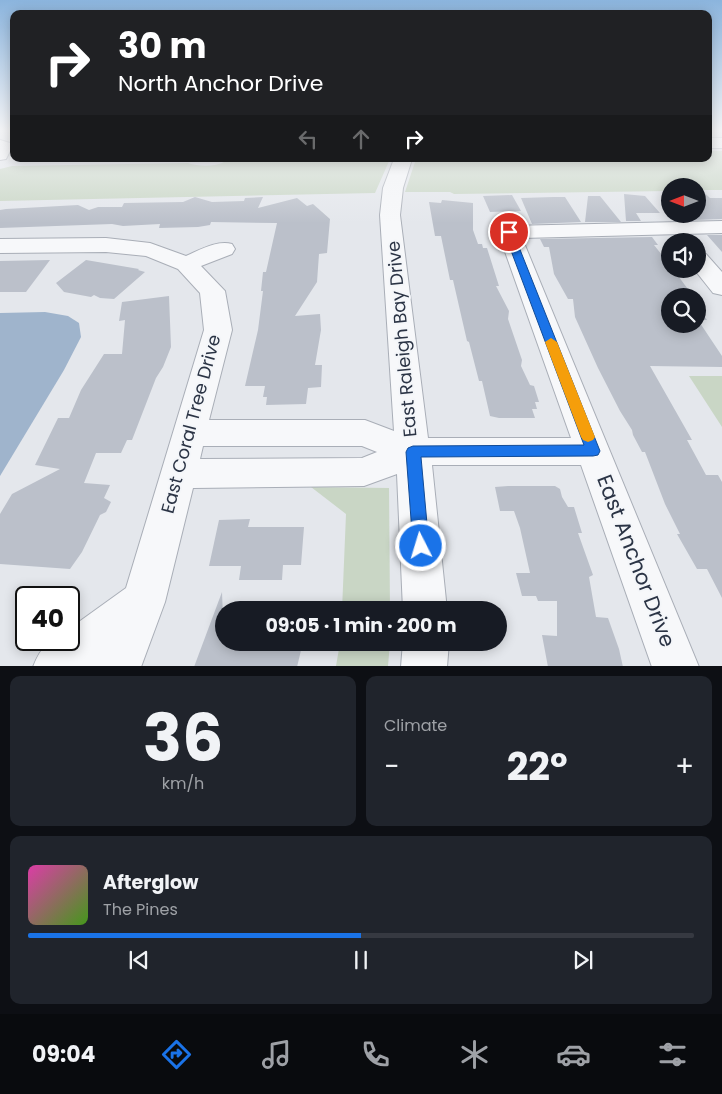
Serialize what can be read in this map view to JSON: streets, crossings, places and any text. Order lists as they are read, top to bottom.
{
  "streets": {
    "street": ["East Raleigh Bay Drive", "East Coral Tree Drive", "East Anchor Drive"]
  },
  "north": "left",
  "page": {
    "turn": ["30 m", "North Anchor Drive"],
    "limit": "40",
    "trip": "09:05 · 1 min · 200 m",
    "tile": [
      ["36", "km/h"],
      "Climate"
    ],
    "heat": ["−", "22°", "+"],
    "song": ["Afterglow", "The Pines"],
    "tabs": "09:04"
  }
}
